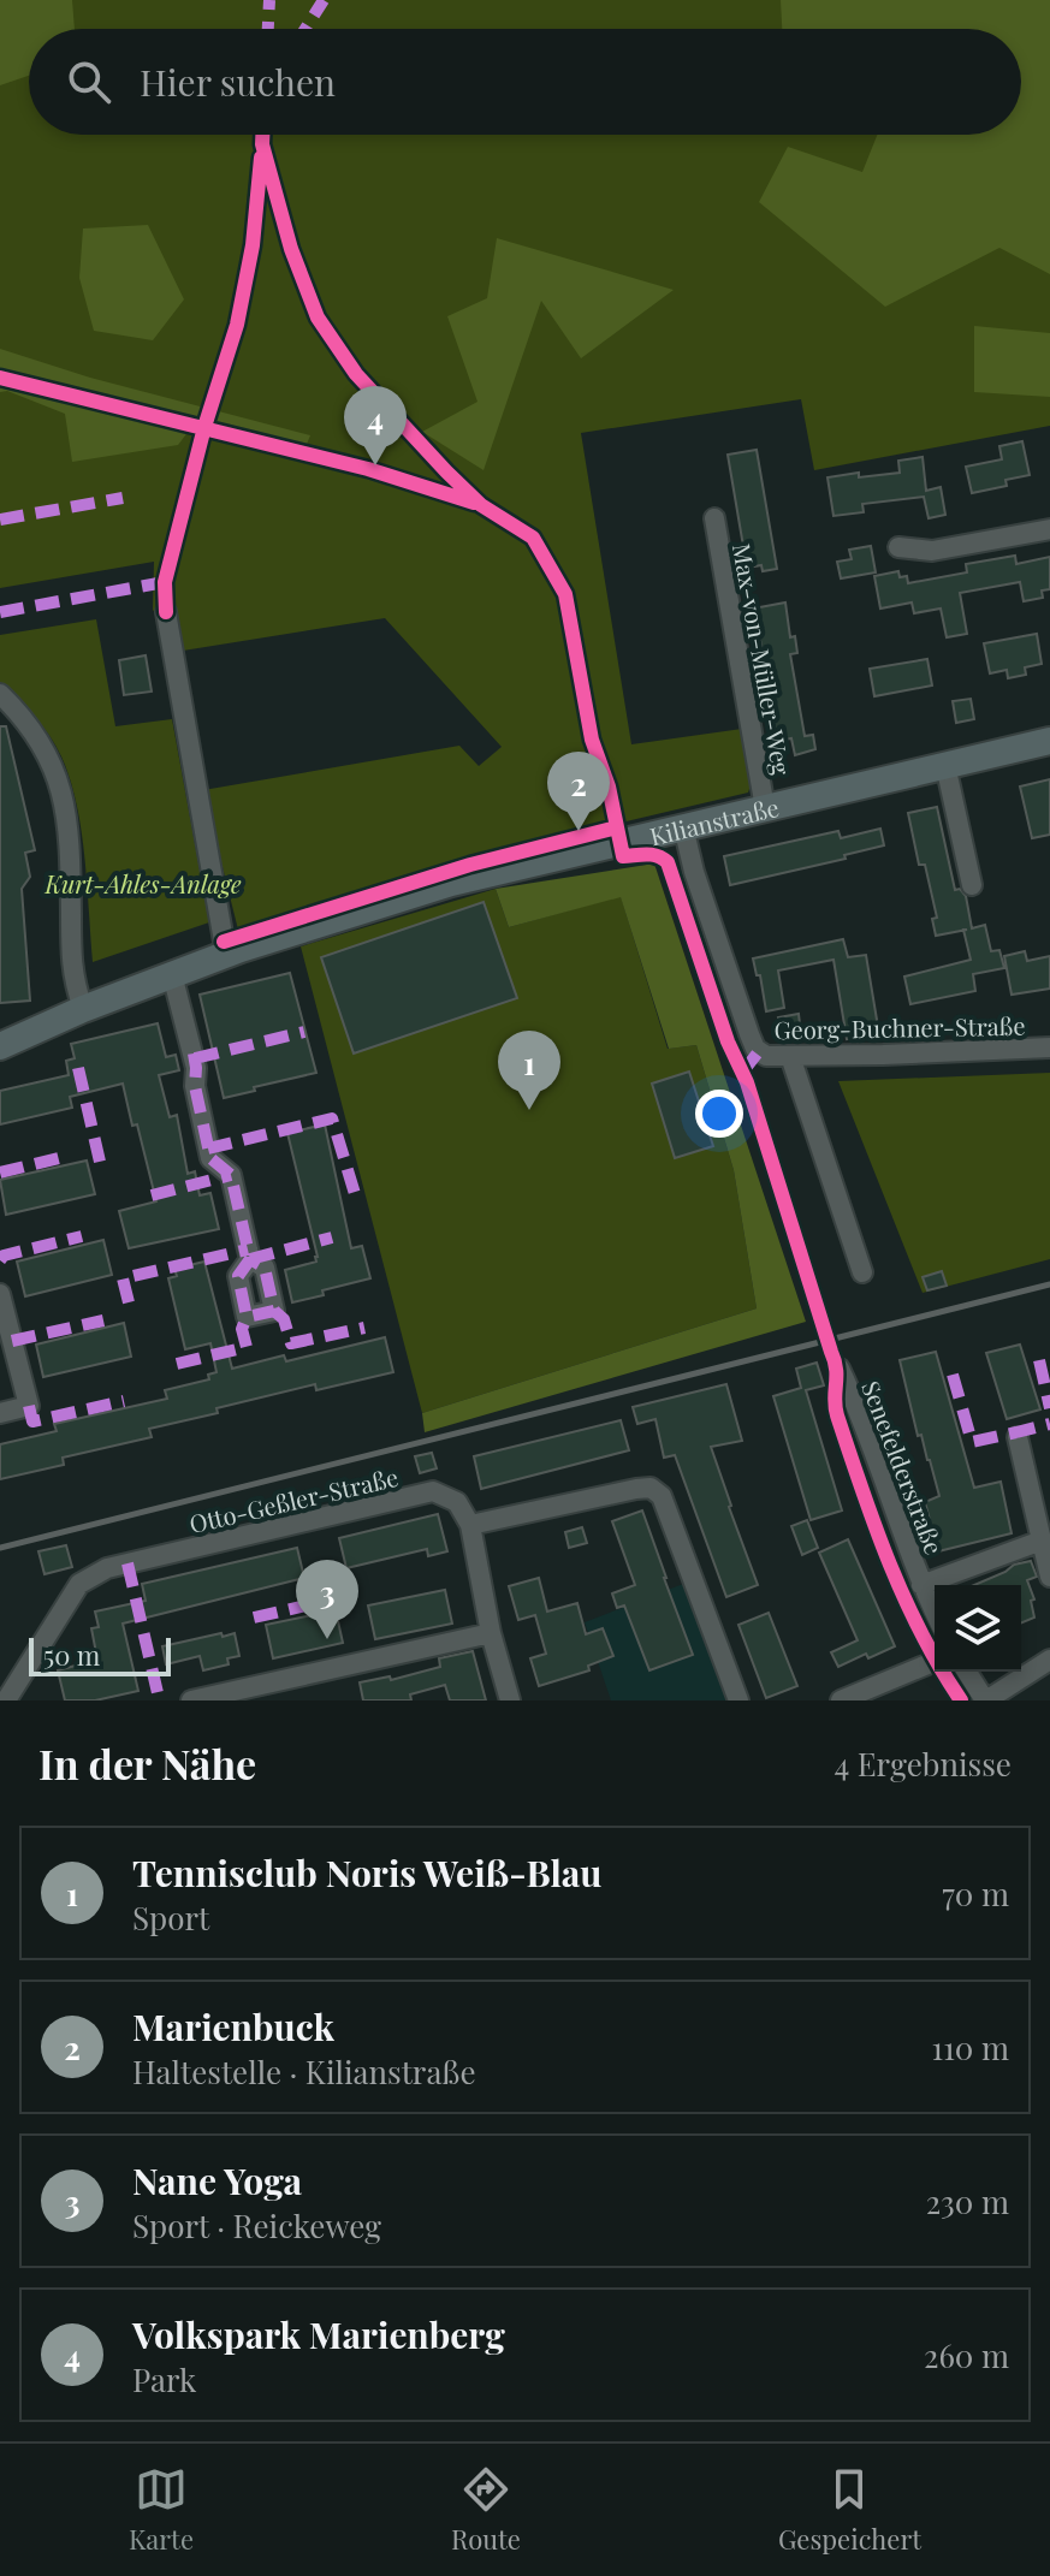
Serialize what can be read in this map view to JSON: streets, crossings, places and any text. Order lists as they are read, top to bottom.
{
  "streets": {
    "main road": ["Kilianstraße"],
    "street": [
      "Max-von-Müller-Weg",
      "Georg-Buchner-Straße",
      "Senefelderstraße",
      "Otto-Geßler-Straße"
    ]
  },
  "crossings": [
    ["Max-von-Müller-Weg", "Kilianstraße"],
    ["Kilianstraße", "Georg-Buchner-Straße"]
  ],
  "parks": ["Kurt-Ahles-Anlage"],
  "scale_bar": "50 m",
  "page": {
    "search": "Hier suchen",
    "pins": [
      "4",
      "2",
      "1",
      "3"
    ],
    "scale": "50 m",
    "heading": ["In der Nähe", "4 Ergebnisse"],
    "list": [
      {
        "mark": "1",
        "name": "Tennisclub Noris Weiß-Blau",
        "note": "Sport",
        "value": "70 m"
      },
      {
        "mark": "2",
        "name": "Marienbuck",
        "note": "Haltestelle · Kilianstraße",
        "value": "110 m"
      },
      {
        "mark": "3",
        "name": "Nane Yoga",
        "note": "Sport · Reickeweg",
        "value": "230 m"
      },
      {
        "mark": "4",
        "name": "Volkspark Marienberg",
        "note": "Park",
        "value": "260 m"
      }
    ],
    "nav": ["Karte", "Route", "Gespeichert"]
  }
}
